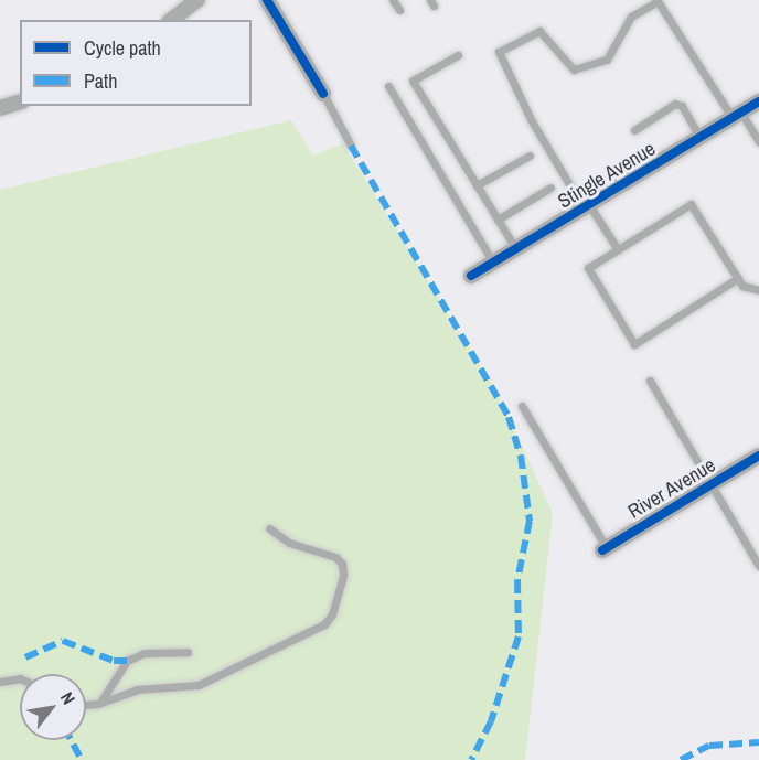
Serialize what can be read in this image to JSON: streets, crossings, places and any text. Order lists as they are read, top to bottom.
{
  "streets": {
    "street": ["Stingle Avenue", "River Avenue"]
  },
  "legend": ["Cycle path", "Path"],
  "north": "top right"
}
